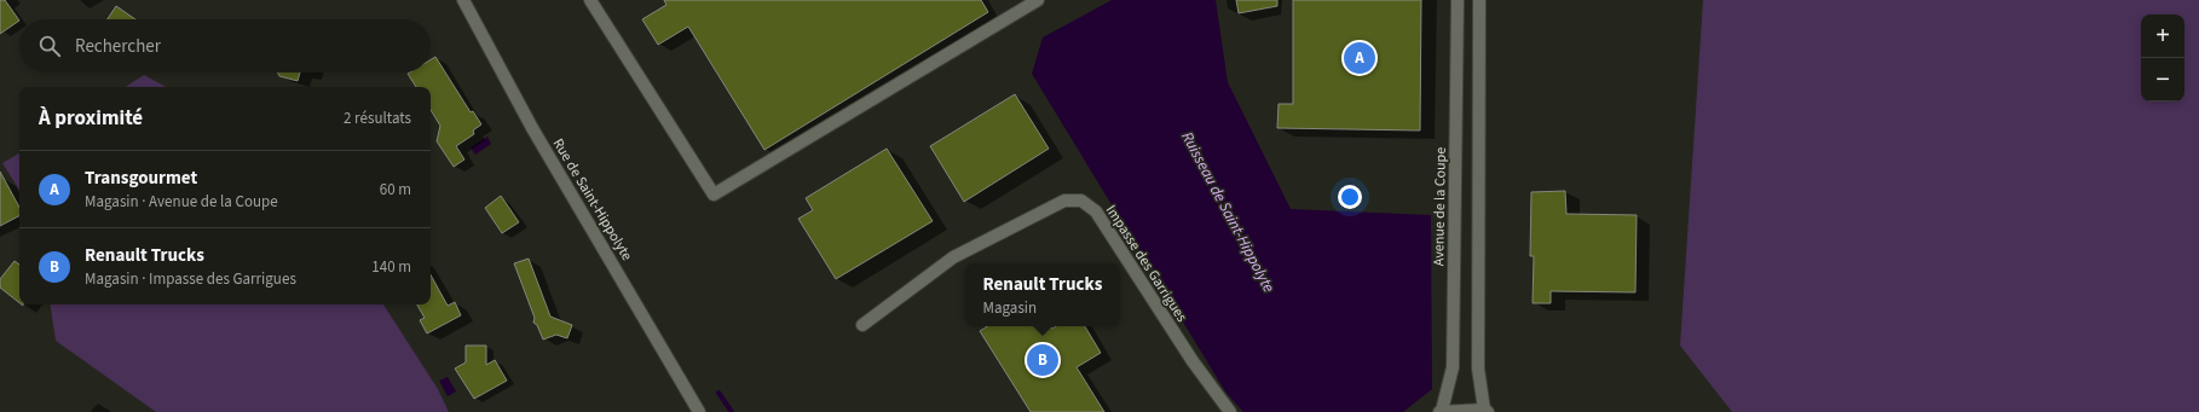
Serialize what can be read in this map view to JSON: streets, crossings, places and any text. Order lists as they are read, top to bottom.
{
  "streets": {
    "street": ["Rue de Saint-Hippolyte", "Avenue de la Coupe", "Impasse des Garrigues"]
  },
  "water": ["Ruisseau de Saint-Hippolyte"],
  "page": {
    "map_buttons": ["+", "−"],
    "search": "Rechercher",
    "pins": ["A", "B"],
    "heading": ["À proximité", "2 résultats"],
    "list": [
      {
        "mark": "A",
        "name": "Transgourmet",
        "note": "Magasin · Avenue de la Coupe",
        "value": "60 m"
      },
      {
        "mark": "B",
        "name": "Renault Trucks",
        "note": "Magasin · Impasse des Garrigues",
        "value": "140 m"
      }
    ],
    "popup": ["Renault Trucks", "Magasin"]
  }
}
